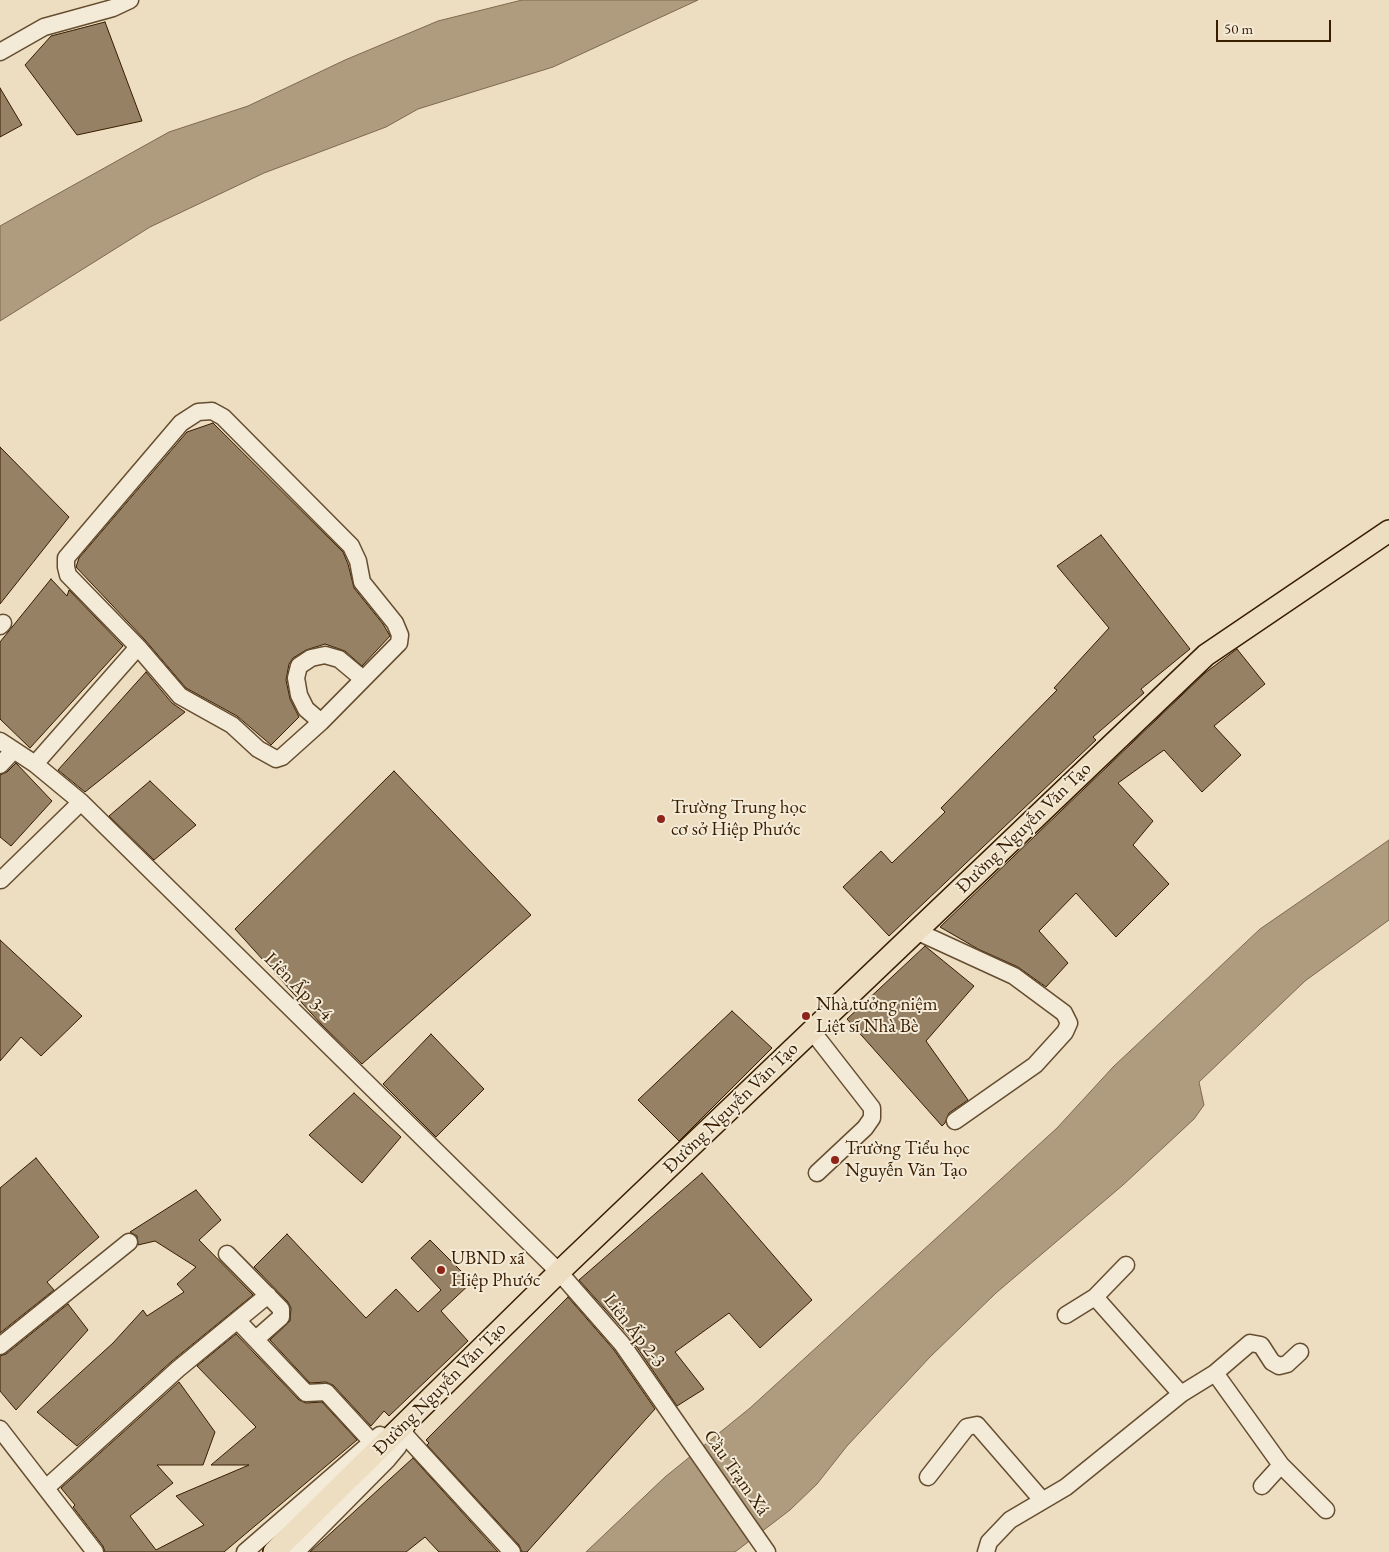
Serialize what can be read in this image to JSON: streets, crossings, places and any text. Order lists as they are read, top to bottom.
{
  "streets": {
    "main road": ["Đường Nguyễn Văn Tạo"],
    "street": ["Liên Ấp 3-4", "Liên Ấp 2-3", "Cầu Trạm Xá"]
  },
  "crossings": [
    ["Đường Nguyễn Văn Tạo", "Liên Ấp 3-4"],
    ["Đường Nguyễn Văn Tạo", "Liên Ấp 2-3"],
    ["Liên Ấp 3-4", "Liên Ấp 2-3"],
    ["Liên Ấp 2-3", "Cầu Trạm Xá"]
  ],
  "places": [
    "Trường Trung học cơ sở Hiệp Phước",
    "Nhà tưởng niệm Liệt sĩ Nhà Bè",
    "Trường Tiểu học Nguyễn Văn Tạo",
    "UBND xã Hiệp Phước"
  ],
  "scale_bar": "50 m"
}
